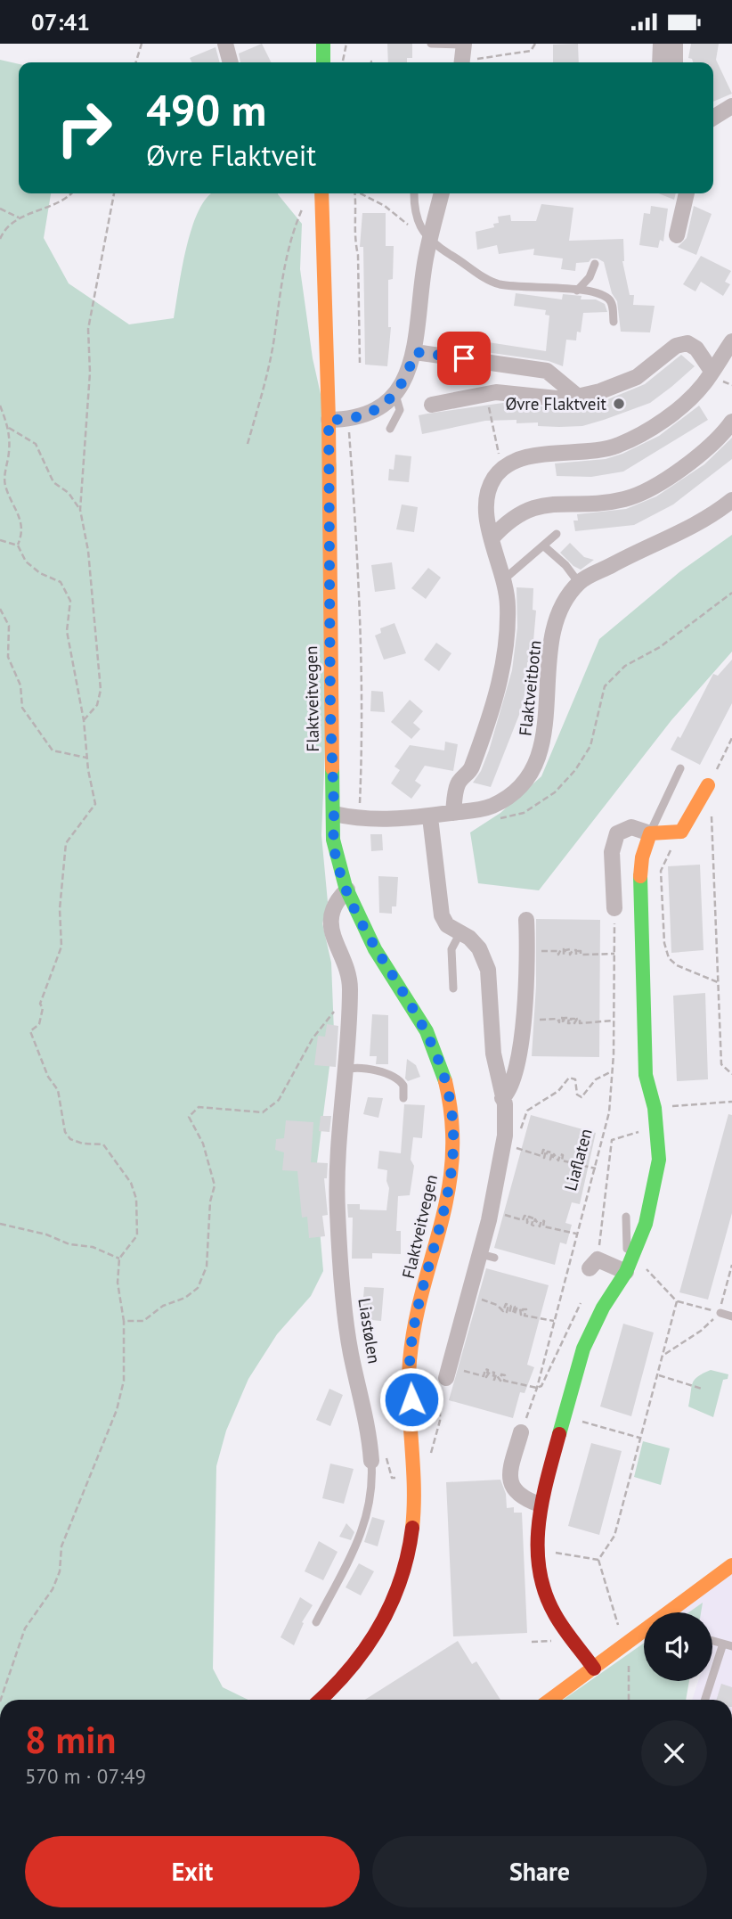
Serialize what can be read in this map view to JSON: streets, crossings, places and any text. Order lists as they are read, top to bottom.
{
  "streets": {
    "main road": ["Flaktveitvegen"],
    "street": ["Flaktveitbotn", "Liastølen"],
    "path": ["Liaflaten"]
  },
  "crossings": [
    ["Flaktveitbotn", "Flaktveitvegen"],
    ["Flaktveitvegen", "Liastølen"]
  ],
  "places": ["Øvre Flaktveit"],
  "page": {
    "status": "07:41",
    "turn": ["490 m", "Øvre Flaktveit"],
    "heading": ["8 min", "570 m · 07:49"],
    "buttons": ["Exit", "Share"]
  }
}
